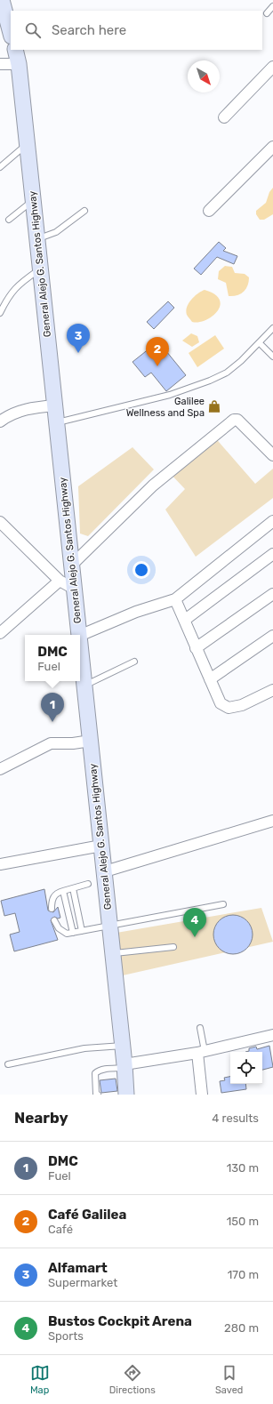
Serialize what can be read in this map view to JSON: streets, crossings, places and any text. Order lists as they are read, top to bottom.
{
  "streets": {
    "main road": ["General Alejo G. Santos Highway"]
  },
  "places": {
    "shop": ["Galilee Wellness and Spa"]
  },
  "north": "bottom right",
  "page": {
    "search": "Search here",
    "pins": [
      "3",
      "2",
      "1",
      "4"
    ],
    "popup": ["DMC", "Fuel"],
    "heading": ["Nearby", "4 results"],
    "list": [
      {
        "mark": "1",
        "name": "DMC",
        "note": "Fuel",
        "value": "130 m"
      },
      {
        "mark": "2",
        "name": "Café Galilea",
        "note": "Café",
        "value": "150 m"
      },
      {
        "mark": "3",
        "name": "Alfamart",
        "note": "Supermarket",
        "value": "170 m"
      },
      {
        "mark": "4",
        "name": "Bustos Cockpit Arena",
        "note": "Sports",
        "value": "280 m"
      }
    ],
    "nav": ["Map", "Directions", "Saved"]
  }
}
